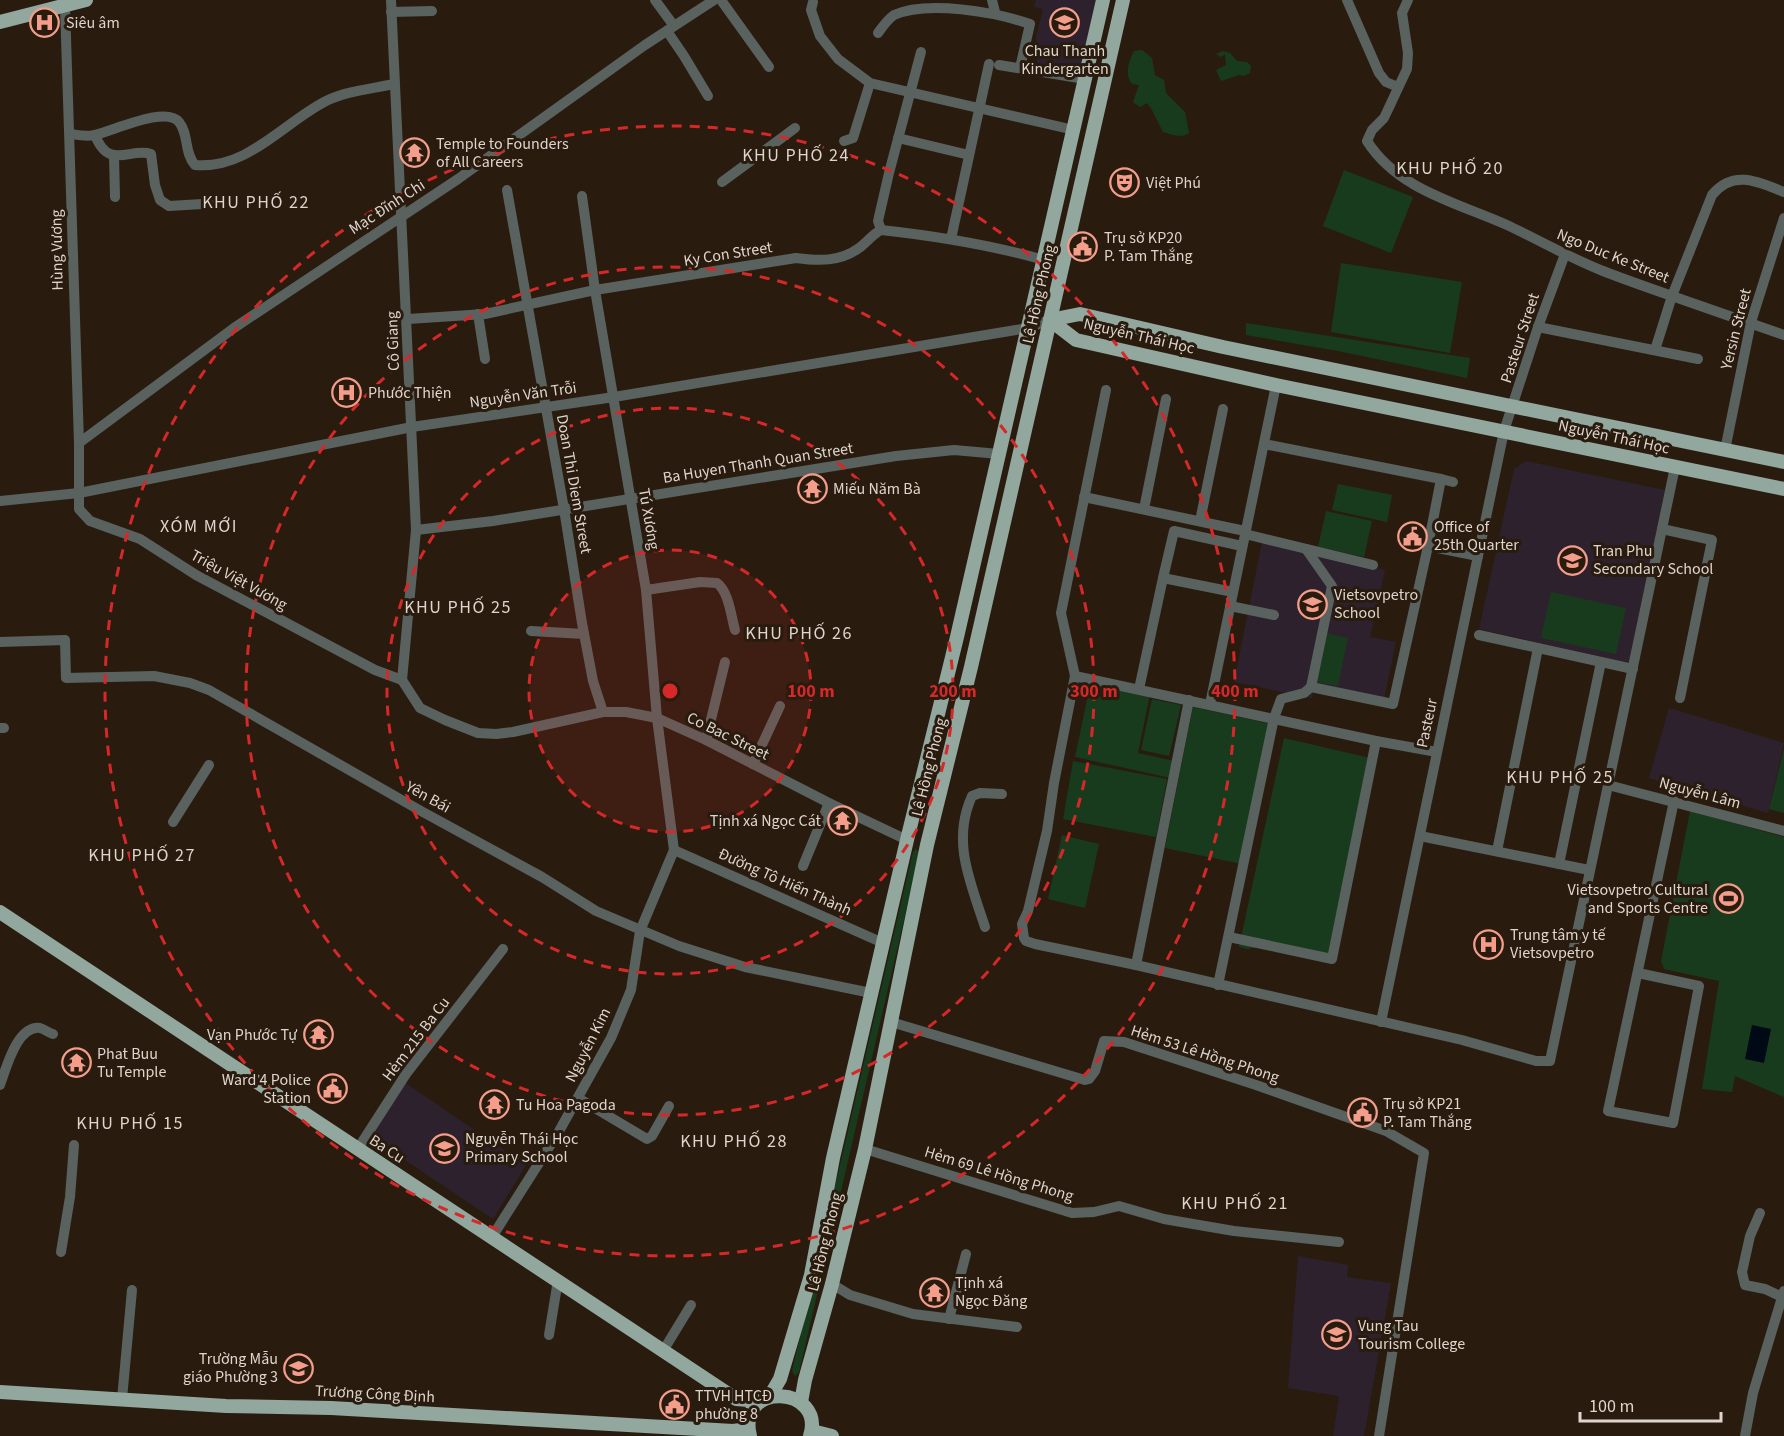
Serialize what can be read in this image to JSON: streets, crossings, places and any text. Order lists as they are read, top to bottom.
{
  "streets": {
    "main road": [
      "Lê Hồng Phong",
      "Nguyễn Thái Học",
      "Ba Cu",
      "Trương Công Định"
    ],
    "street": [
      "Mạc Đĩnh Chi",
      "Hùng Vương",
      "Ky Con Street",
      "Ngo Duc Ke Street",
      "Yersin Street",
      "Pasteur Street",
      "Cô Giang",
      "Nguyễn Văn Trỗi",
      "Ba Huyen Thanh Quan Street",
      "Doan Thi Diem Street",
      "Tú Xương",
      "Triệu Việt Vương",
      "Pasteur",
      "Co Bac Street",
      "Nguyễn Lâm",
      "Yên Bái",
      "Đường Tô Hiến Thành",
      "Hẻm 215 Ba Cu",
      "Nguyễn Kim",
      "Hẻm 53 Lê Hồng Phong",
      "Hẻm 69 Lê Hồng Phong"
    ]
  },
  "crossings": [
    ["Mạc Đĩnh Chi", "Hùng Vương"],
    ["Mạc Đĩnh Chi", "Cô Giang"],
    ["Hùng Vương", "Nguyễn Văn Trỗi"],
    ["Hùng Vương", "Triệu Việt Vương"],
    ["Ky Con Street", "Cô Giang"],
    ["Ky Con Street", "Doan Thi Diem Street"],
    ["Ky Con Street", "Tú Xương"],
    ["Ngo Duc Ke Street", "Pasteur Street"],
    ["Lê Hồng Phong", "Nguyễn Thái Học"],
    ["Lê Hồng Phong", "Nguyễn Văn Trỗi"],
    ["Lê Hồng Phong", "Ba Huyen Thanh Quan Street"],
    ["Lê Hồng Phong", "Co Bac Street"],
    ["Lê Hồng Phong", "Yên Bái"],
    ["Lê Hồng Phong", "Đường Tô Hiến Thành"],
    ["Lê Hồng Phong", "Hẻm 53 Lê Hồng Phong"],
    ["Lê Hồng Phong", "Ba Cu"],
    ["Lê Hồng Phong", "Hẻm 69 Lê Hồng Phong"],
    ["Lê Hồng Phong", "Trương Công Định"],
    ["Yersin Street", "Nguyễn Thái Học"],
    ["Nguyễn Thái Học", "Pasteur Street"],
    ["Nguyễn Thái Học", "Nguyễn Văn Trỗi"],
    ["Nguyễn Thái Học", "Pasteur"],
    ["Pasteur Street", "Pasteur"],
    ["Cô Giang", "Nguyễn Văn Trỗi"],
    ["Cô Giang", "Ba Huyen Thanh Quan Street"],
    ["Cô Giang", "Triệu Việt Vương"],
    ["Cô Giang", "Co Bac Street"],
    ["Nguyễn Văn Trỗi", "Doan Thi Diem Street"],
    ["Nguyễn Văn Trỗi", "Tú Xương"],
    ["Nguyễn Văn Trỗi", "Triệu Việt Vương"],
    ["Ba Huyen Thanh Quan Street", "Doan Thi Diem Street"],
    ["Ba Huyen Thanh Quan Street", "Tú Xương"],
    ["Doan Thi Diem Street", "Co Bac Street"],
    ["Tú Xương", "Co Bac Street"],
    ["Tú Xương", "Đường Tô Hiến Thành"],
    ["Tú Xương", "Nguyễn Kim"],
    ["Triệu Việt Vương", "Co Bac Street"],
    ["Yên Bái", "Nguyễn Kim"],
    ["Đường Tô Hiến Thành", "Nguyễn Kim"],
    ["Hẻm 215 Ba Cu", "Ba Cu"],
    ["Nguyễn Kim", "Ba Cu"]
  ],
  "districts": [
    "KHU PHỐ 24",
    "KHU PHỐ 20",
    "KHU PHỐ 22",
    "XÓM MỚI",
    "KHU PHỐ 25",
    "KHU PHỐ 26",
    "KHU PHỐ 25",
    "KHU PHỐ 27",
    "KHU PHỐ 15",
    "KHU PHỐ 28",
    "KHU PHỐ 21"
  ],
  "places": {
    "hospital": ["Siêu âm", "Phước Thiện", "Trung tâm y tế Vietsovpetro"],
    "school or university": [
      "Chau Thanh Kindergarten",
      "Tran Phu Secondary School",
      "Vietsovpetro School",
      "Nguyễn Thái Học Primary School",
      "Vung Tau Tourism College",
      "Trường Mẫu giáo Phường 3"
    ],
    "temple": [
      "Temple to Founders of All Careers",
      "Miếu Năm Bà",
      "Tịnh xá Ngọc Cát",
      "Vạn Phước Tự",
      "Phat Buu Tu Temple",
      "Tu Hoa Pagoda",
      "Tịnh xá Ngọc Đăng"
    ],
    "theatre": ["Việt Phú"],
    "public building": [
      "Trụ sở KP20 P. Tam Thắng",
      "Office of 25th Quarter",
      "Ward 4 Police Station",
      "Trụ sở KP21 P. Tam Thắng",
      "TTVH HTCĐ phường 8"
    ],
    "sports": ["Vietsovpetro Cultural and Sports Centre"]
  },
  "scale_bar": "100 m",
  "rings": [
    "100 m",
    "200 m",
    "300 m",
    "400 m"
  ]
}
